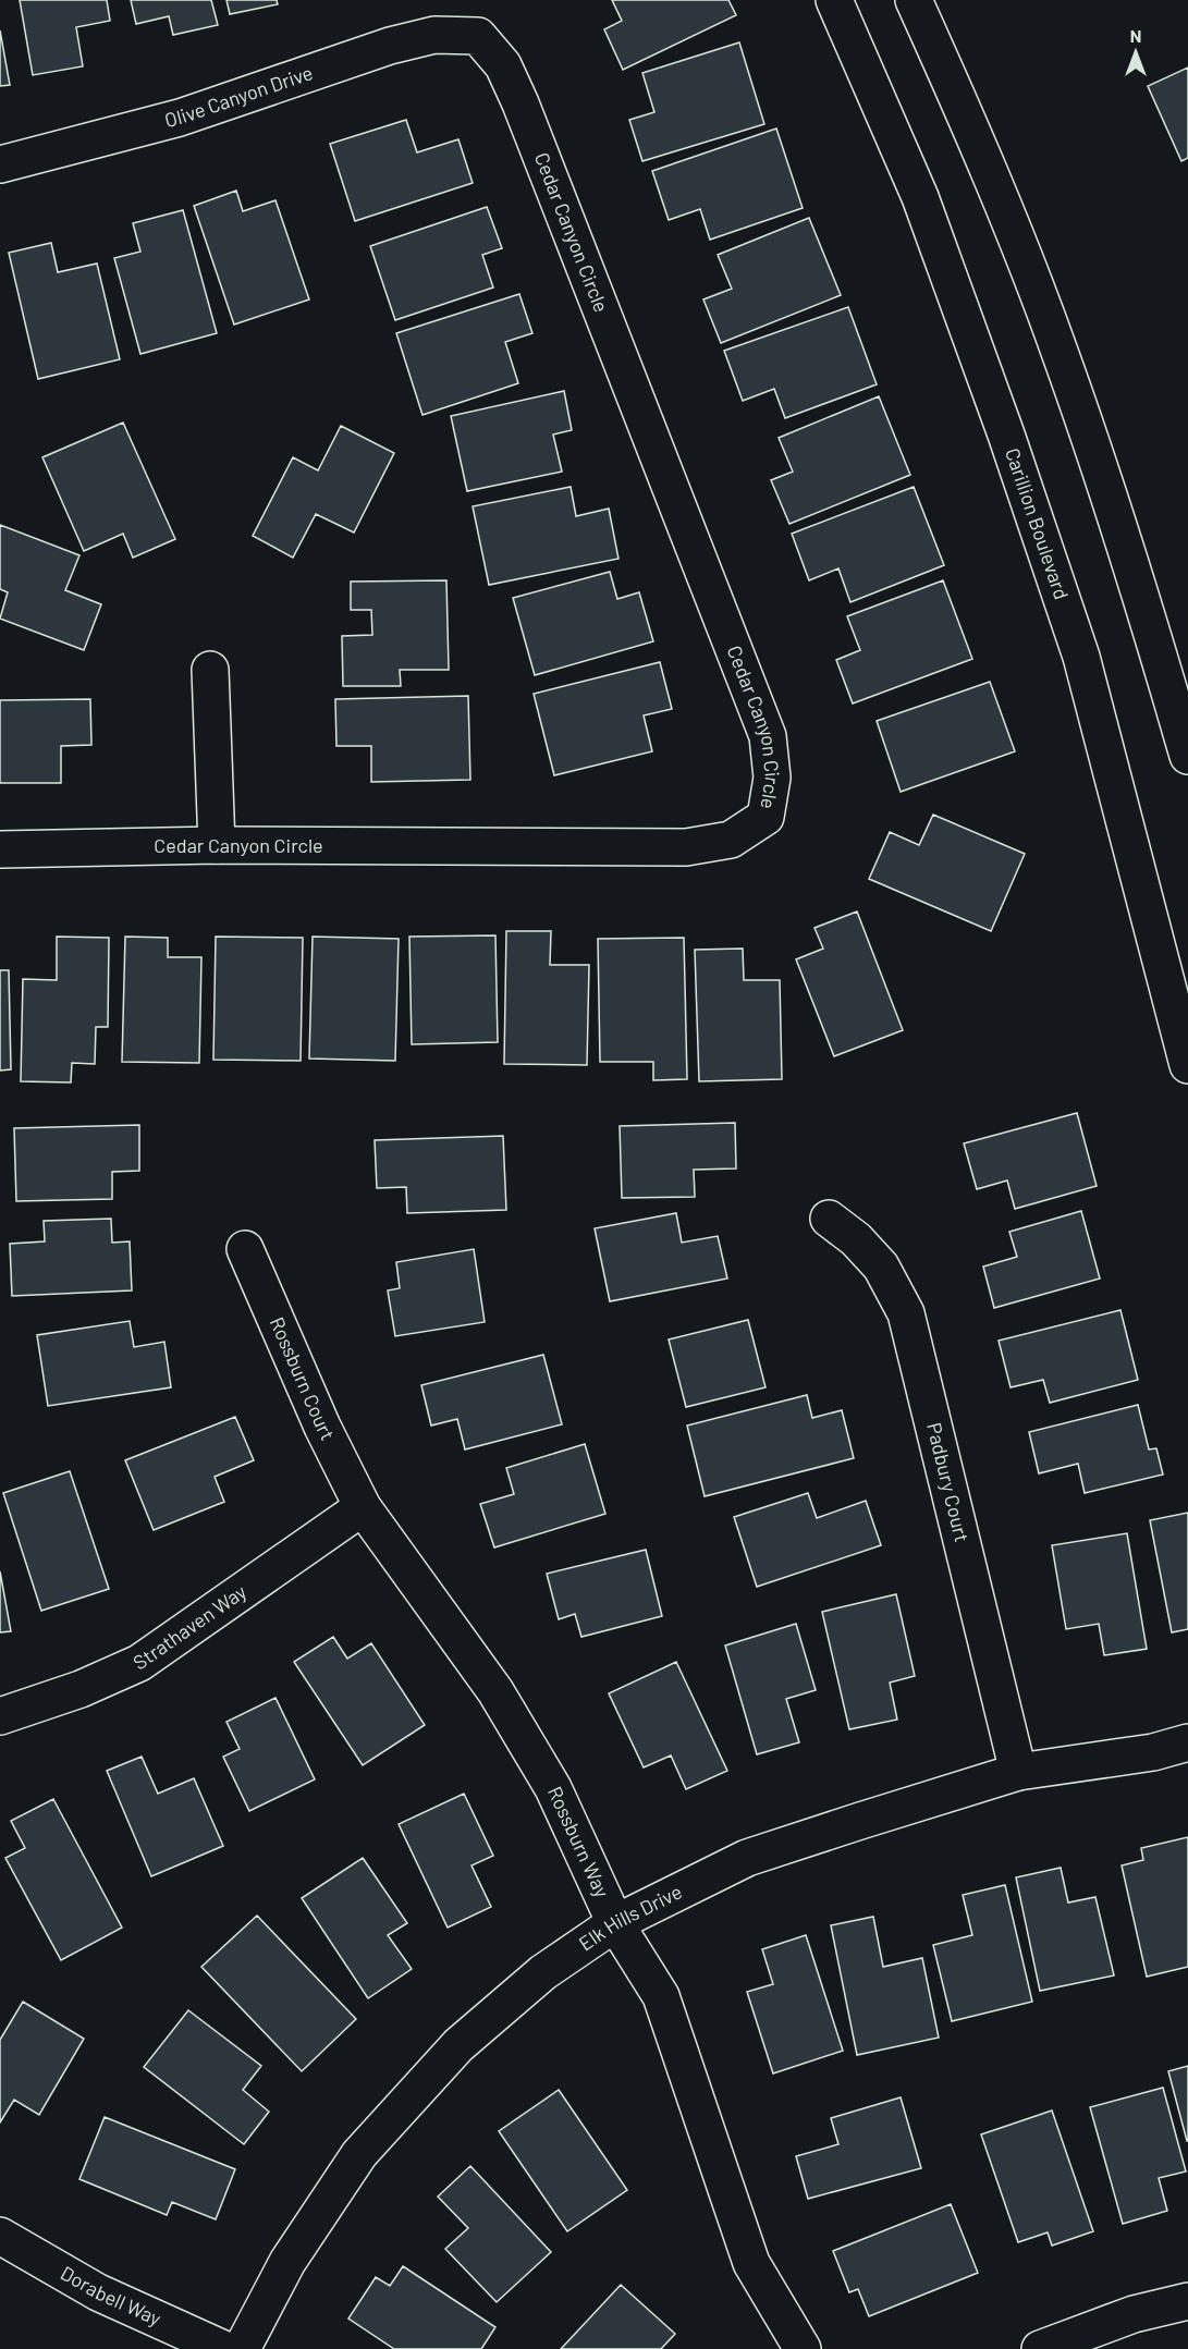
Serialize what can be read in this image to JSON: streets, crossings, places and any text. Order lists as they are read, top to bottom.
{
  "streets": {
    "street": [
      "Olive Canyon Drive",
      "Cedar Canyon Circle",
      "Carillion Boulevard",
      "Rossburn Court",
      "Padbury Court",
      "Strathaven Way",
      "Rossburn Way",
      "Elk Hills Drive",
      "Dorabell Way"
    ]
  },
  "crossings": [
    ["Olive Canyon Drive", "Cedar Canyon Circle"],
    ["Rossburn Court", "Strathaven Way"],
    ["Rossburn Court", "Rossburn Way"],
    ["Padbury Court", "Elk Hills Drive"],
    ["Strathaven Way", "Rossburn Way"],
    ["Rossburn Way", "Elk Hills Drive"]
  ],
  "north": "top"
}
